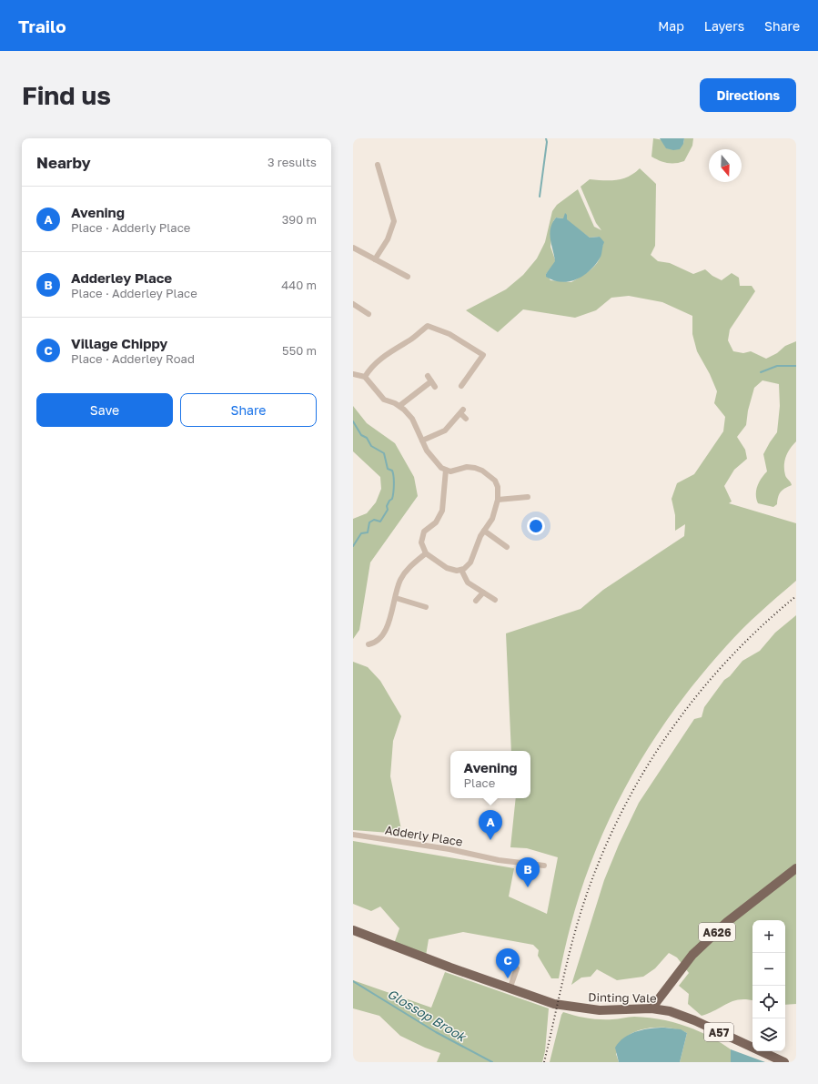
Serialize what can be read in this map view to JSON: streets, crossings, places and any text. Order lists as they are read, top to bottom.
{
  "streets": {
    "main road": ["A626", "Dinting Vale", "A57"],
    "street": ["Adderly Place"]
  },
  "crossings": [
    ["A626", "Dinting Vale"]
  ],
  "water": ["Glossop Brook"],
  "north": "bottom",
  "page": {
    "header": "Trailo",
    "nav": ["Map", "Layers", "Share"],
    "buttons": [
      "Directions",
      ["Save", "Share"]
    ],
    "title": "Find us",
    "heading": ["Nearby", "3 results"],
    "list": [
      {
        "mark": "A",
        "name": "Avening",
        "note": "Place · Adderly Place",
        "value": "390 m"
      },
      {
        "mark": "B",
        "name": "Adderley Place",
        "note": "Place · Adderley Place",
        "value": "440 m"
      },
      {
        "mark": "C",
        "name": "Village Chippy",
        "note": "Place · Adderley Road",
        "value": "550 m"
      }
    ],
    "popup": ["Avening", "Place"],
    "pins": ["A", "B", "C"],
    "map_buttons": ["+", "−"]
  }
}
